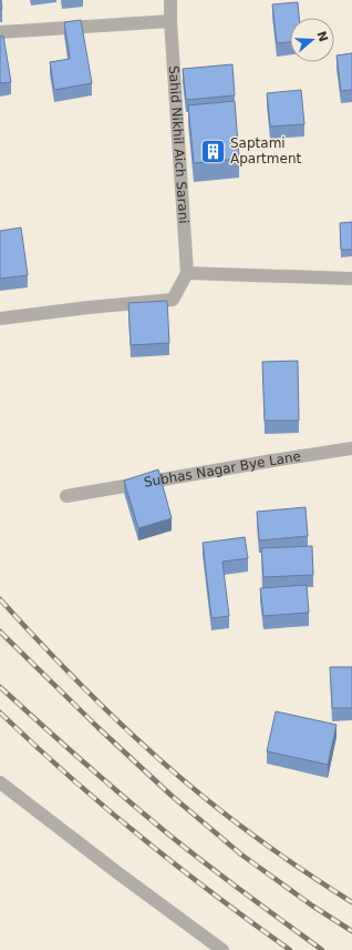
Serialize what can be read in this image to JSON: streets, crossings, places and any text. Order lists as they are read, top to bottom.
{
  "streets": {
    "street": ["Sahid Nikhil Aich Sarani", "Subhas Nagar Bye Lane"]
  },
  "places": {
    "building": ["Saptami Apartment"]
  },
  "north": "right"
}
